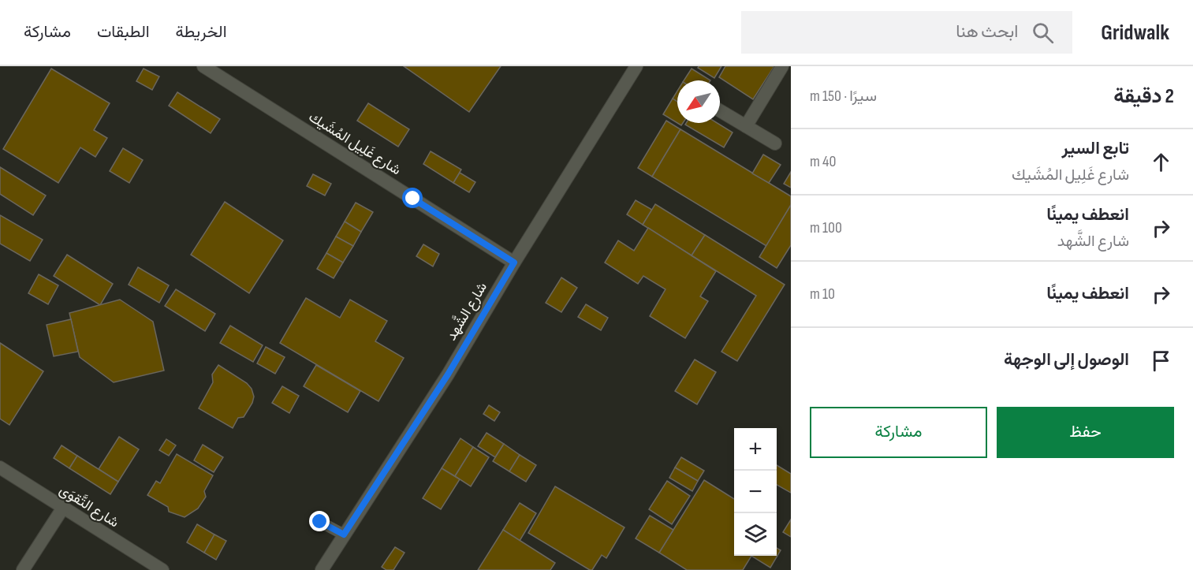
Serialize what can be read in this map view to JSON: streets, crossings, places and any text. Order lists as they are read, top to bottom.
{
  "streets": {
    "street": ["شارع غَلِيل المُشَيك", "شارع الشَّهد", "شارع التَّقوَى"]
  },
  "crossings": [
    ["شارع غَلِيل المُشَيك", "شارع الشَّهد"]
  ],
  "north": "bottom left",
  "page": {
    "header": "Gridwalk",
    "search": "ابحث هنا",
    "nav": ["الخريطة", "الطبقات", "مشاركة"],
    "heading": ["2 دقيقة", "سيرًا · 150 m"],
    "list": [
      ["تابع السير", "شارع غَلِيل المُشَيك", "40 m"],
      ["انعطف يمينًا", "شارع الشَّهد", "100 m"],
      ["انعطف يمينًا", "10 m"],
      "الوصول إلى الوجهة"
    ],
    "buttons": ["حفظ", "مشاركة"],
    "map_buttons": ["+", "−"]
  }
}
